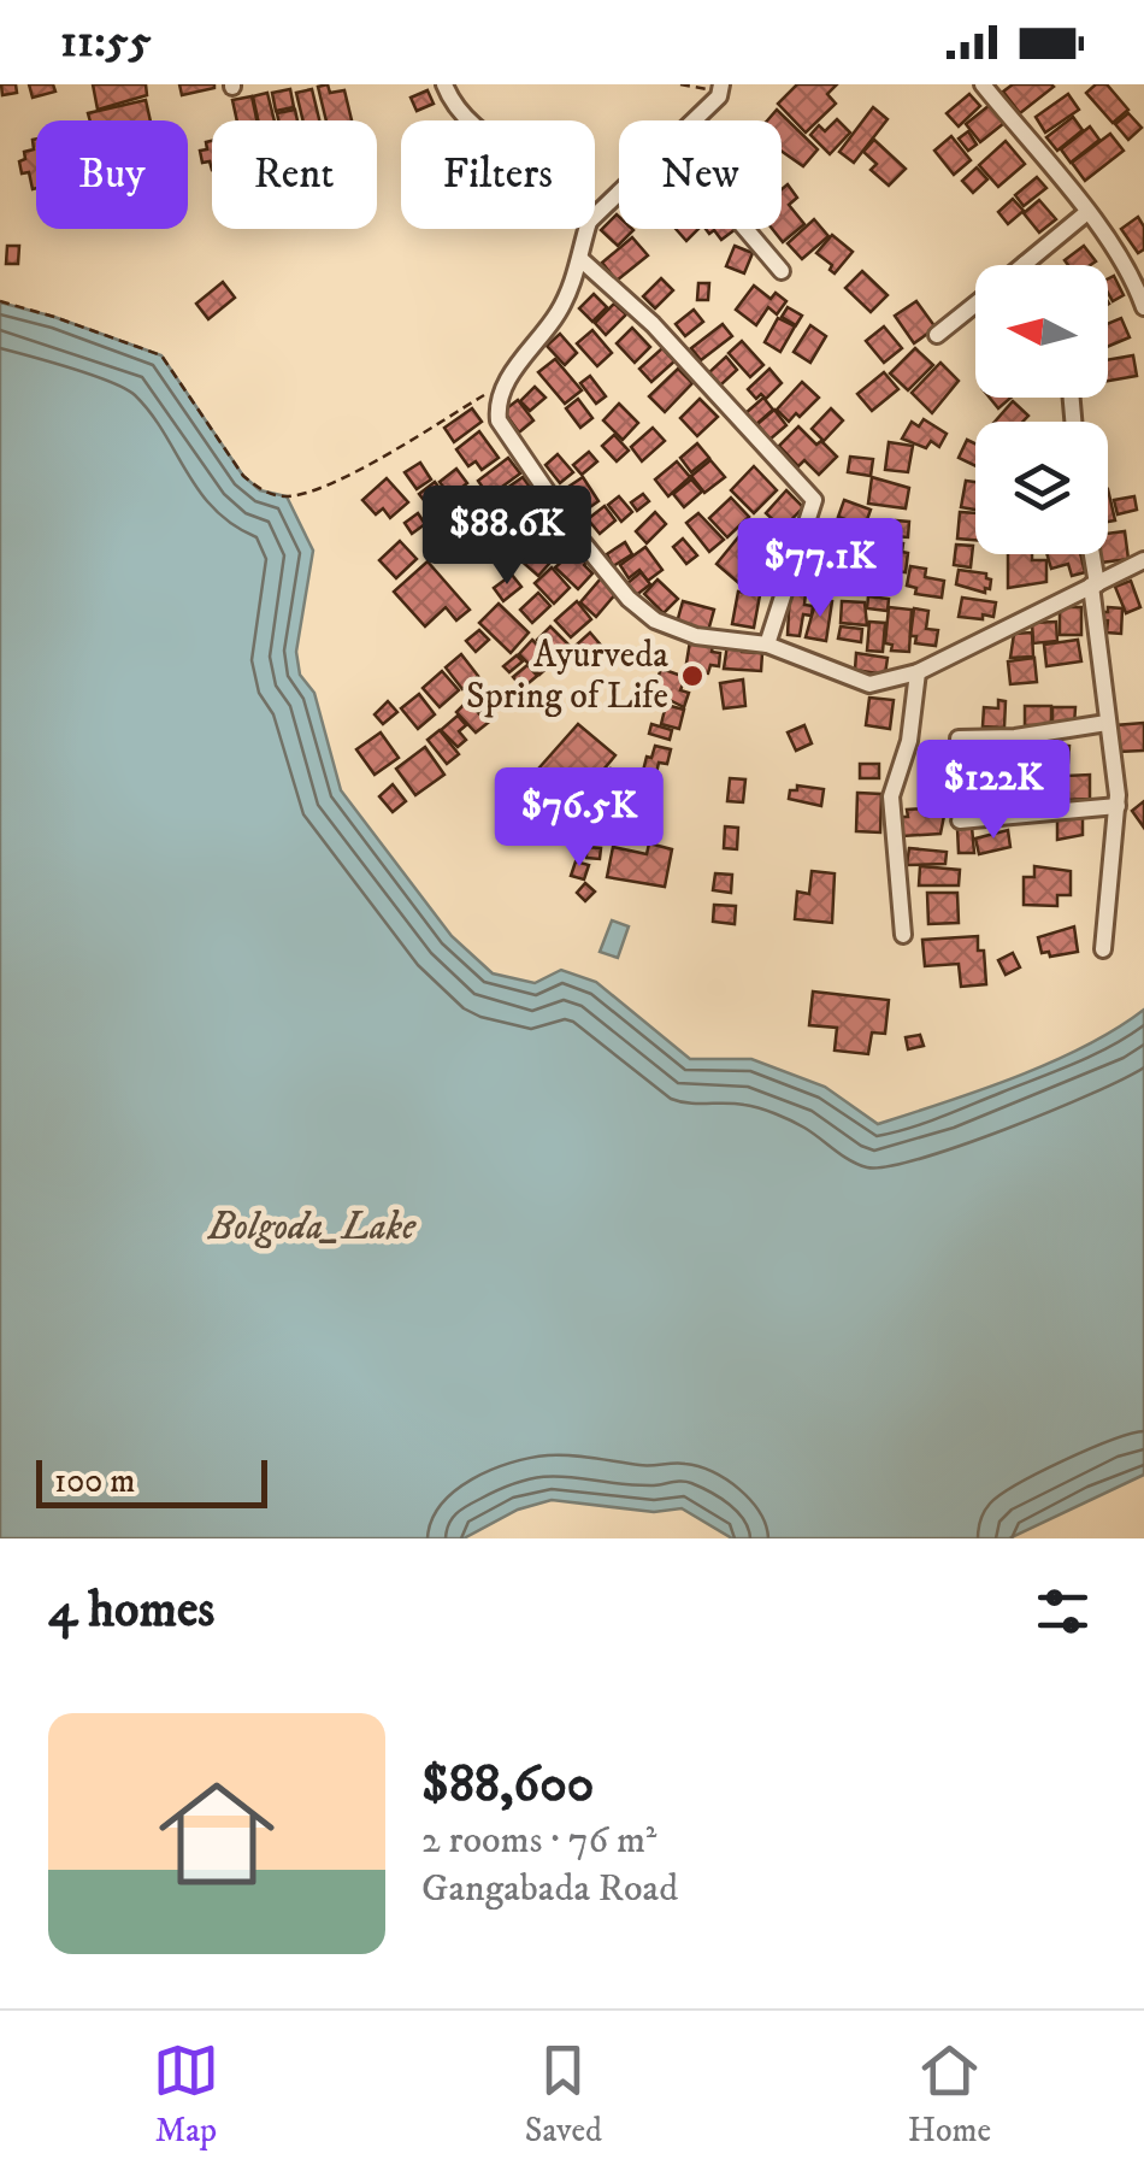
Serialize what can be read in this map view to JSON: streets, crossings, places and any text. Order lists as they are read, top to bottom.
{
  "water": ["Bolgoda_Lake"],
  "places": ["Ayurveda Spring of Life"],
  "scale_bar": "100 m",
  "north": "left",
  "page": {
    "status": "11:55",
    "chip": [
      "Buy",
      "Rent",
      "Filters",
      "New"
    ],
    "price": [
      "$88.6K",
      "$77.1K",
      "$122K",
      "$76.5K"
    ],
    "scale": "100 m",
    "heading": "4 homes",
    "list": [
      {
        "name": "$88,600",
        "note": "2 rooms · 76 m² · Gangabada Road"
      }
    ],
    "tabs": ["Map", "Saved", "Home"]
  }
}
